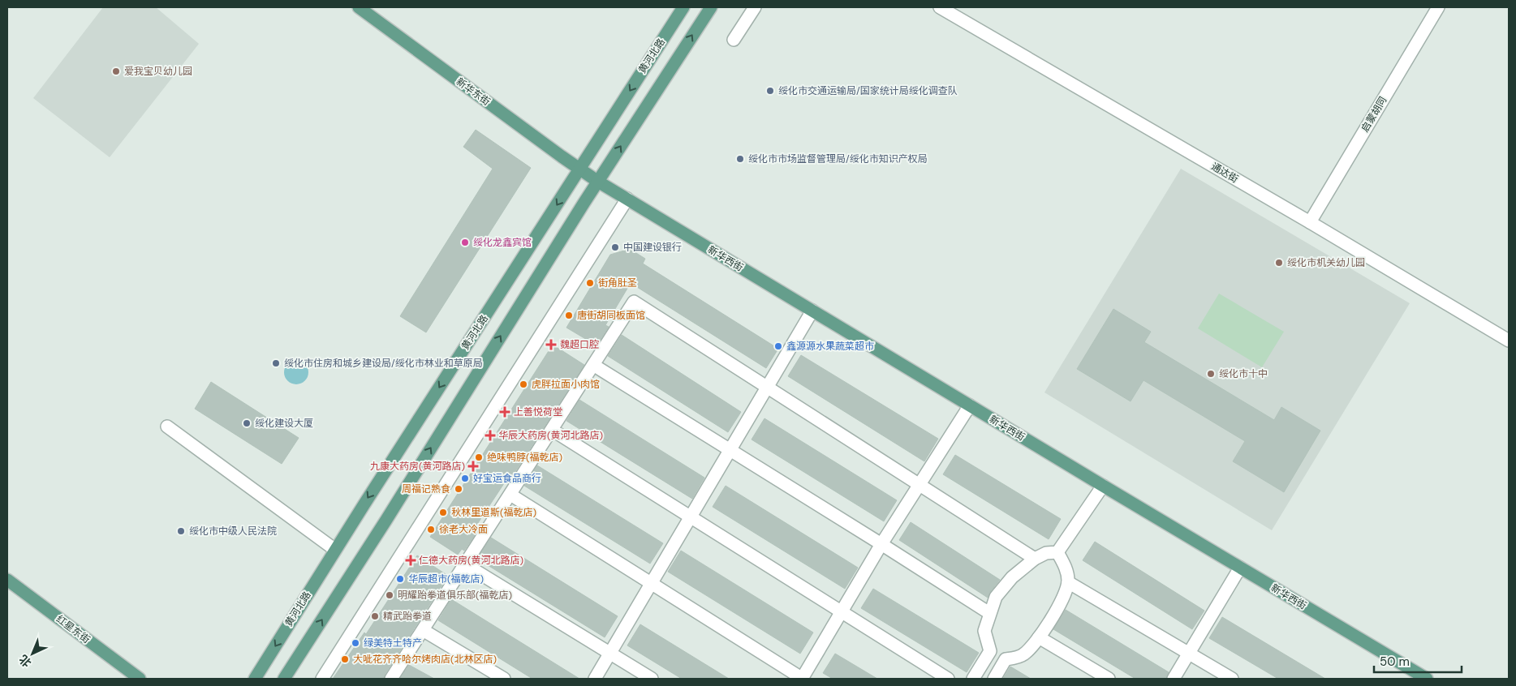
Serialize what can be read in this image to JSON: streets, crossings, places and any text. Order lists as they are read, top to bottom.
{
  "streets": {
    "main road": [
      "黄河北路",
      "新华东街",
      "新华西街",
      "红星东街"
    ],
    "street": ["启蒙胡同", "通达街"]
  },
  "crossings": [
    ["黄河北路", "新华东街"],
    ["黄河北路", "新华西街"],
    ["新华东街", "新华西街"],
    ["启蒙胡同", "通达街"]
  ],
  "places": {
    "other": [
      "爱我宝贝幼儿园",
      "绥化市交通运输局/国家统计局绥化调查队",
      "绥化市市场监督管理局/绥化市知识产权局",
      "绥化龙鑫宾馆",
      "中国建设银行",
      "绥化市机关幼儿园",
      "街角肚圣",
      "唐街胡同板面馆",
      "鑫源源水果蔬菜超市",
      "绥化市住房和城乡建设局/绥化市林业和草原局",
      "绥化市十中",
      "虎胖拉面小肉馆",
      "绥化建设大厦",
      "绝味鸭脖(福乾店)",
      "好宝运食品商行",
      "周福记熟食",
      "秋林里道斯(福乾店)",
      "徐老大冷面",
      "绥化市中级人民法院",
      "华辰超市(福乾店)",
      "明耀跆拳道俱乐部(福乾店)",
      "精武跆拳道",
      "绿美特土特产",
      "大呲花齐齐哈尔烤肉店(北林区店)"
    ],
    "health": [
      "魏超口腔",
      "上善悦荷堂",
      "华辰大药房(黄河北路店)",
      "九康大药房(黄河路店)",
      "仁德大药房(黄河北路店)"
    ]
  },
  "scale_bar": "50 m",
  "north": "bottom left"
}
